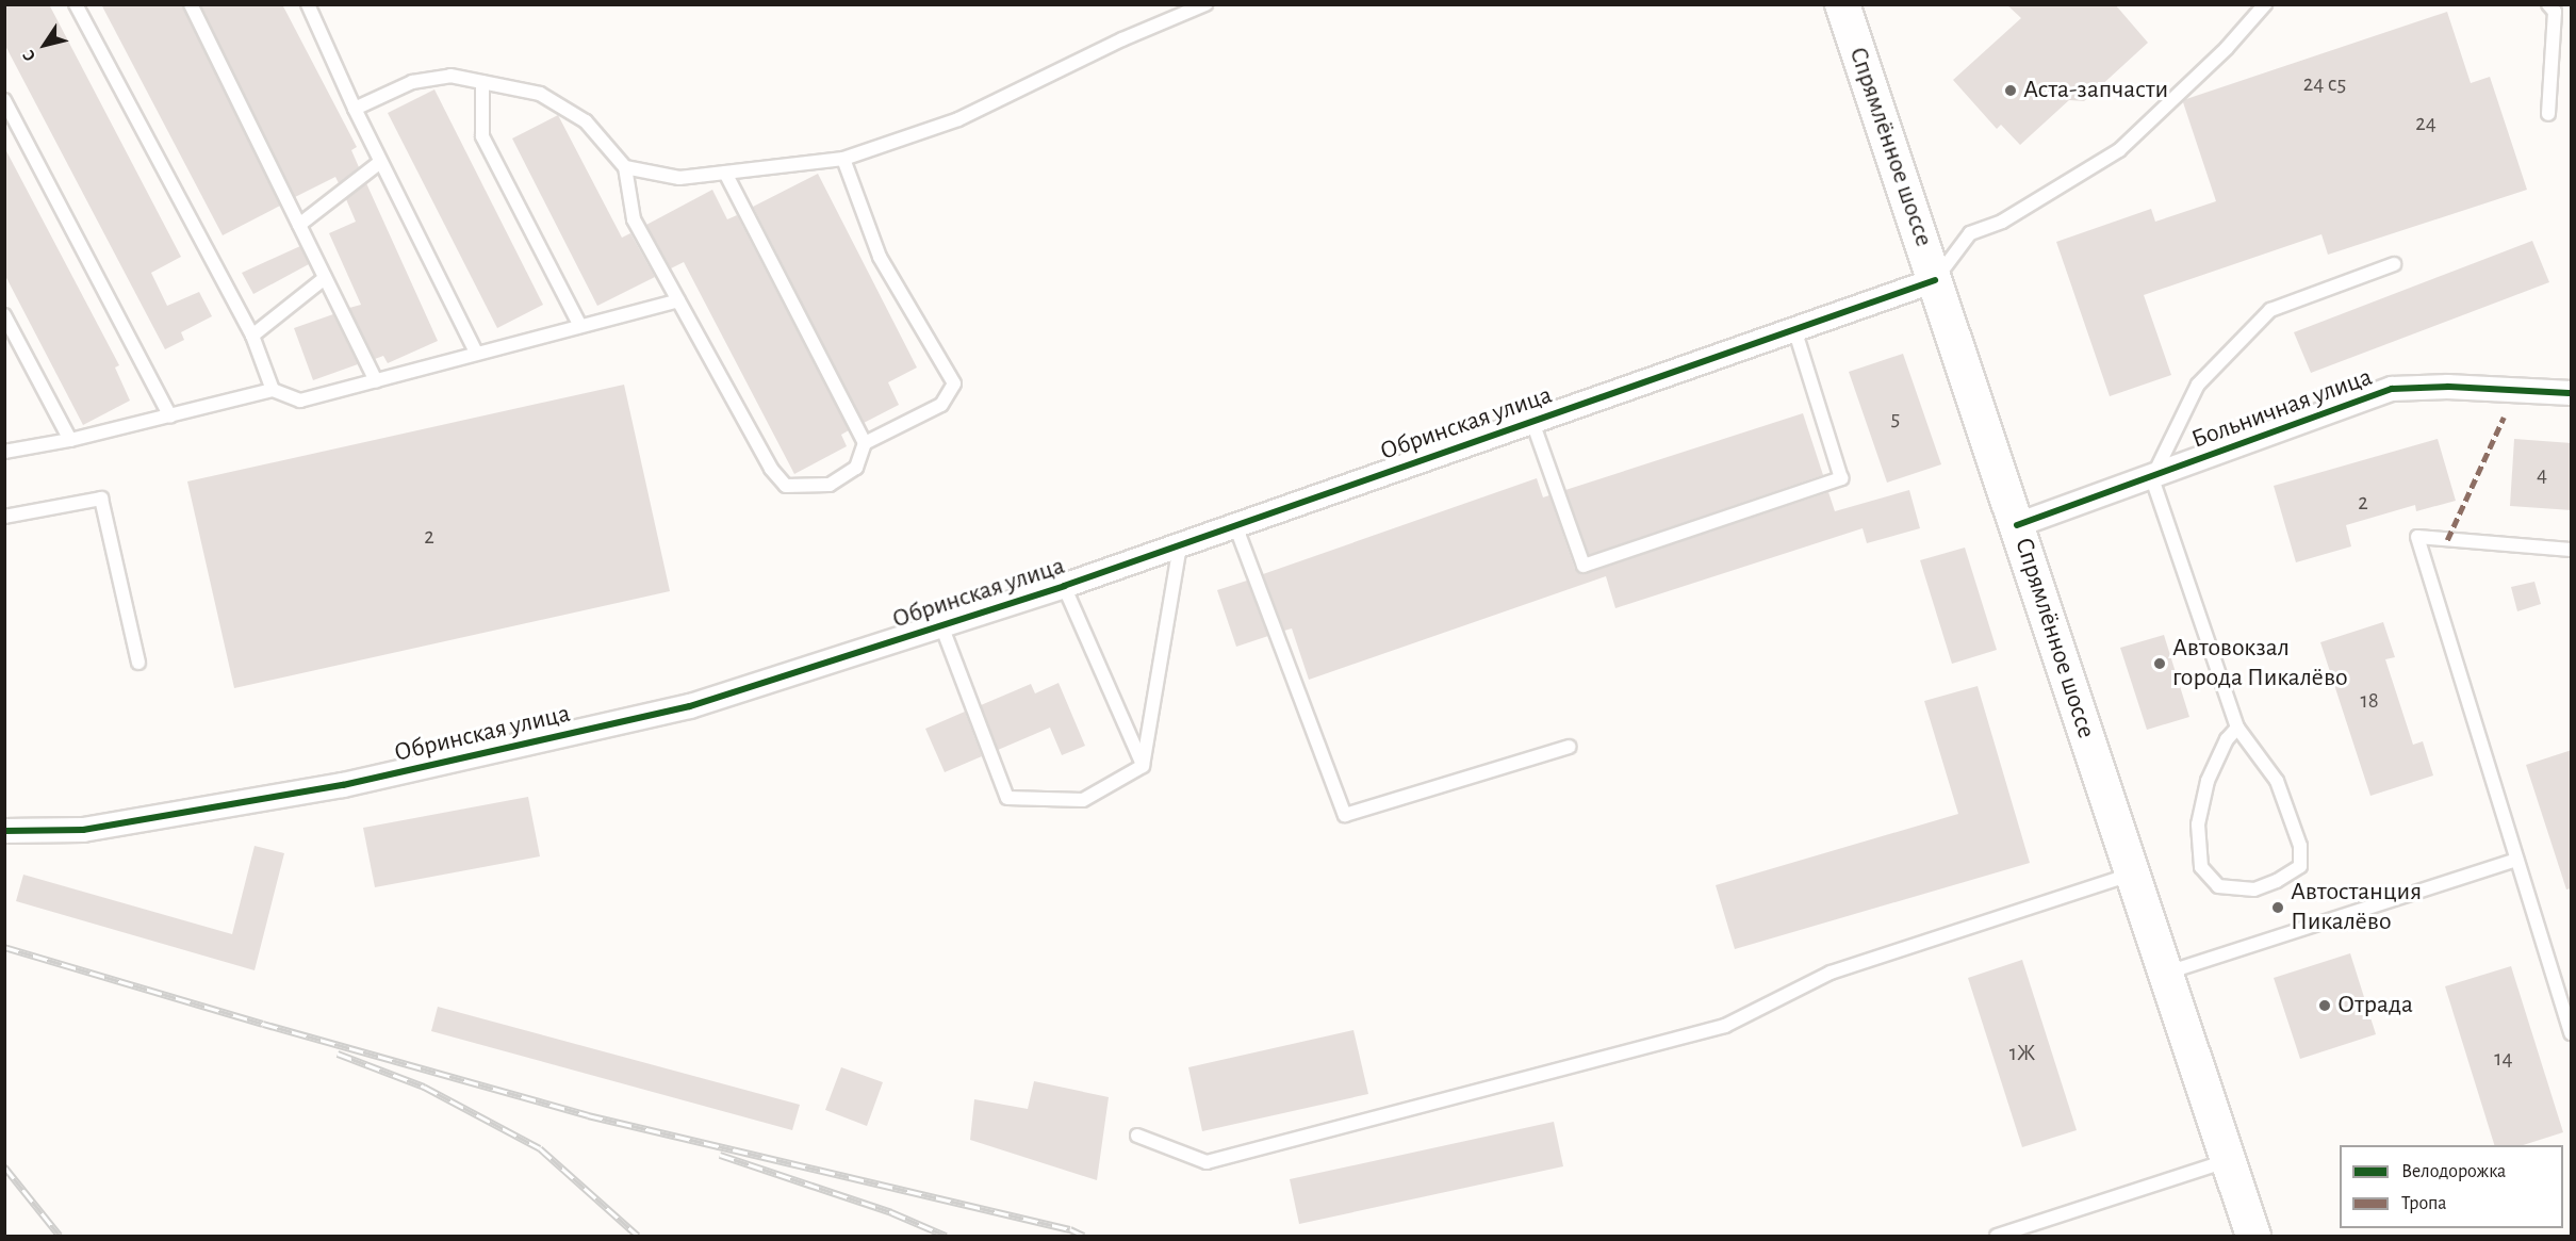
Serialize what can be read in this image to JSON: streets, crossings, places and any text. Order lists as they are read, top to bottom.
{
  "streets": {
    "main road": ["Спрямлённое шоссе"],
    "street": ["Больничная улица", "Обринская улица"]
  },
  "crossings": [
    ["Спрямлённое шоссе", "Больничная улица"],
    ["Спрямлённое шоссе", "Обринская улица"]
  ],
  "places": [
    "Аста-запчасти",
    "Автовокзал города Пикалёво",
    "Автостанция Пикалёво",
    "Отрада"
  ],
  "house_numbers": [
    "24 с5",
    "24",
    "5",
    "4",
    "2",
    "2",
    "18",
    "1Ж",
    "14"
  ],
  "legend": ["Велодорожка", "Тропа"],
  "north": "bottom left"
}
